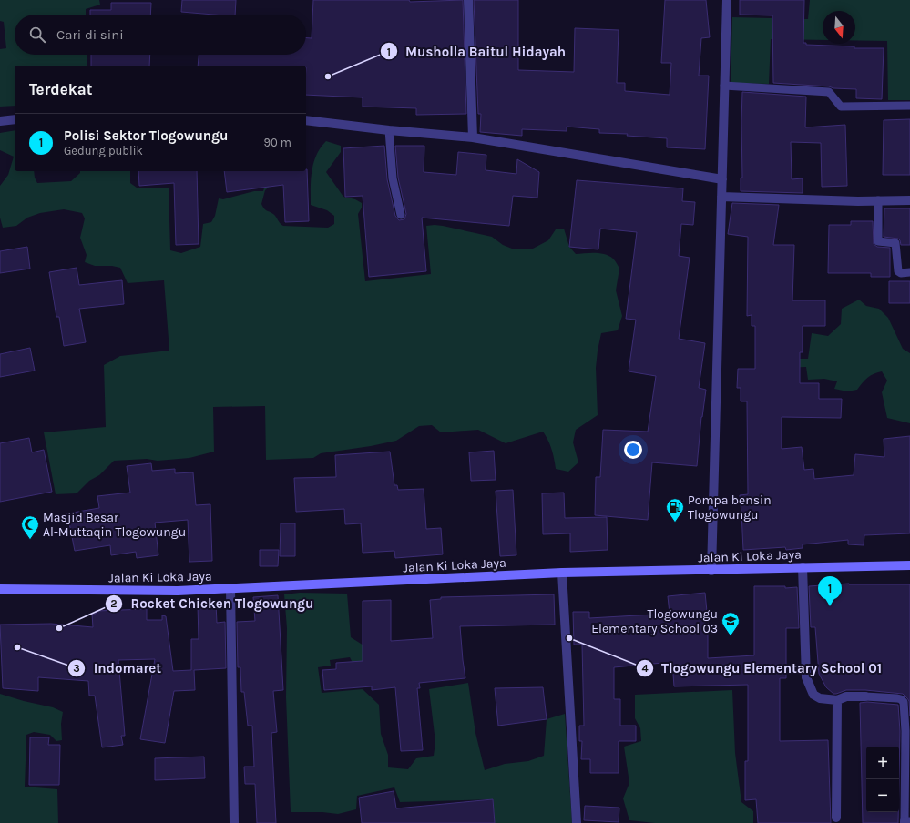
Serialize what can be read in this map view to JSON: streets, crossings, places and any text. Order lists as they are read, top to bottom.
{
  "streets": {
    "main road": ["Jalan Ki Loka Jaya"]
  },
  "places": {
    "other": [
      "Musholla Baitul Hidayah",
      "Rocket Chicken Tlogowungu",
      "Tlogowungu Elementary School 01",
      "Indomaret"
    ],
    "fuel station": ["Pompa bensin Tlogowungu"],
    "mosque": ["Masjid Besar Al-Muttaqin Tlogowungu"],
    "school or university": ["Tlogowungu Elementary School 03"]
  },
  "north": "bottom",
  "page": {
    "search": "Cari di sini",
    "heading": "Terdekat",
    "list": [
      {
        "mark": "1",
        "name": "Polisi Sektor Tlogowungu",
        "note": "Gedung publik",
        "value": "90 m"
      }
    ],
    "pins": "1",
    "map_buttons": ["+", "−"]
  }
}
